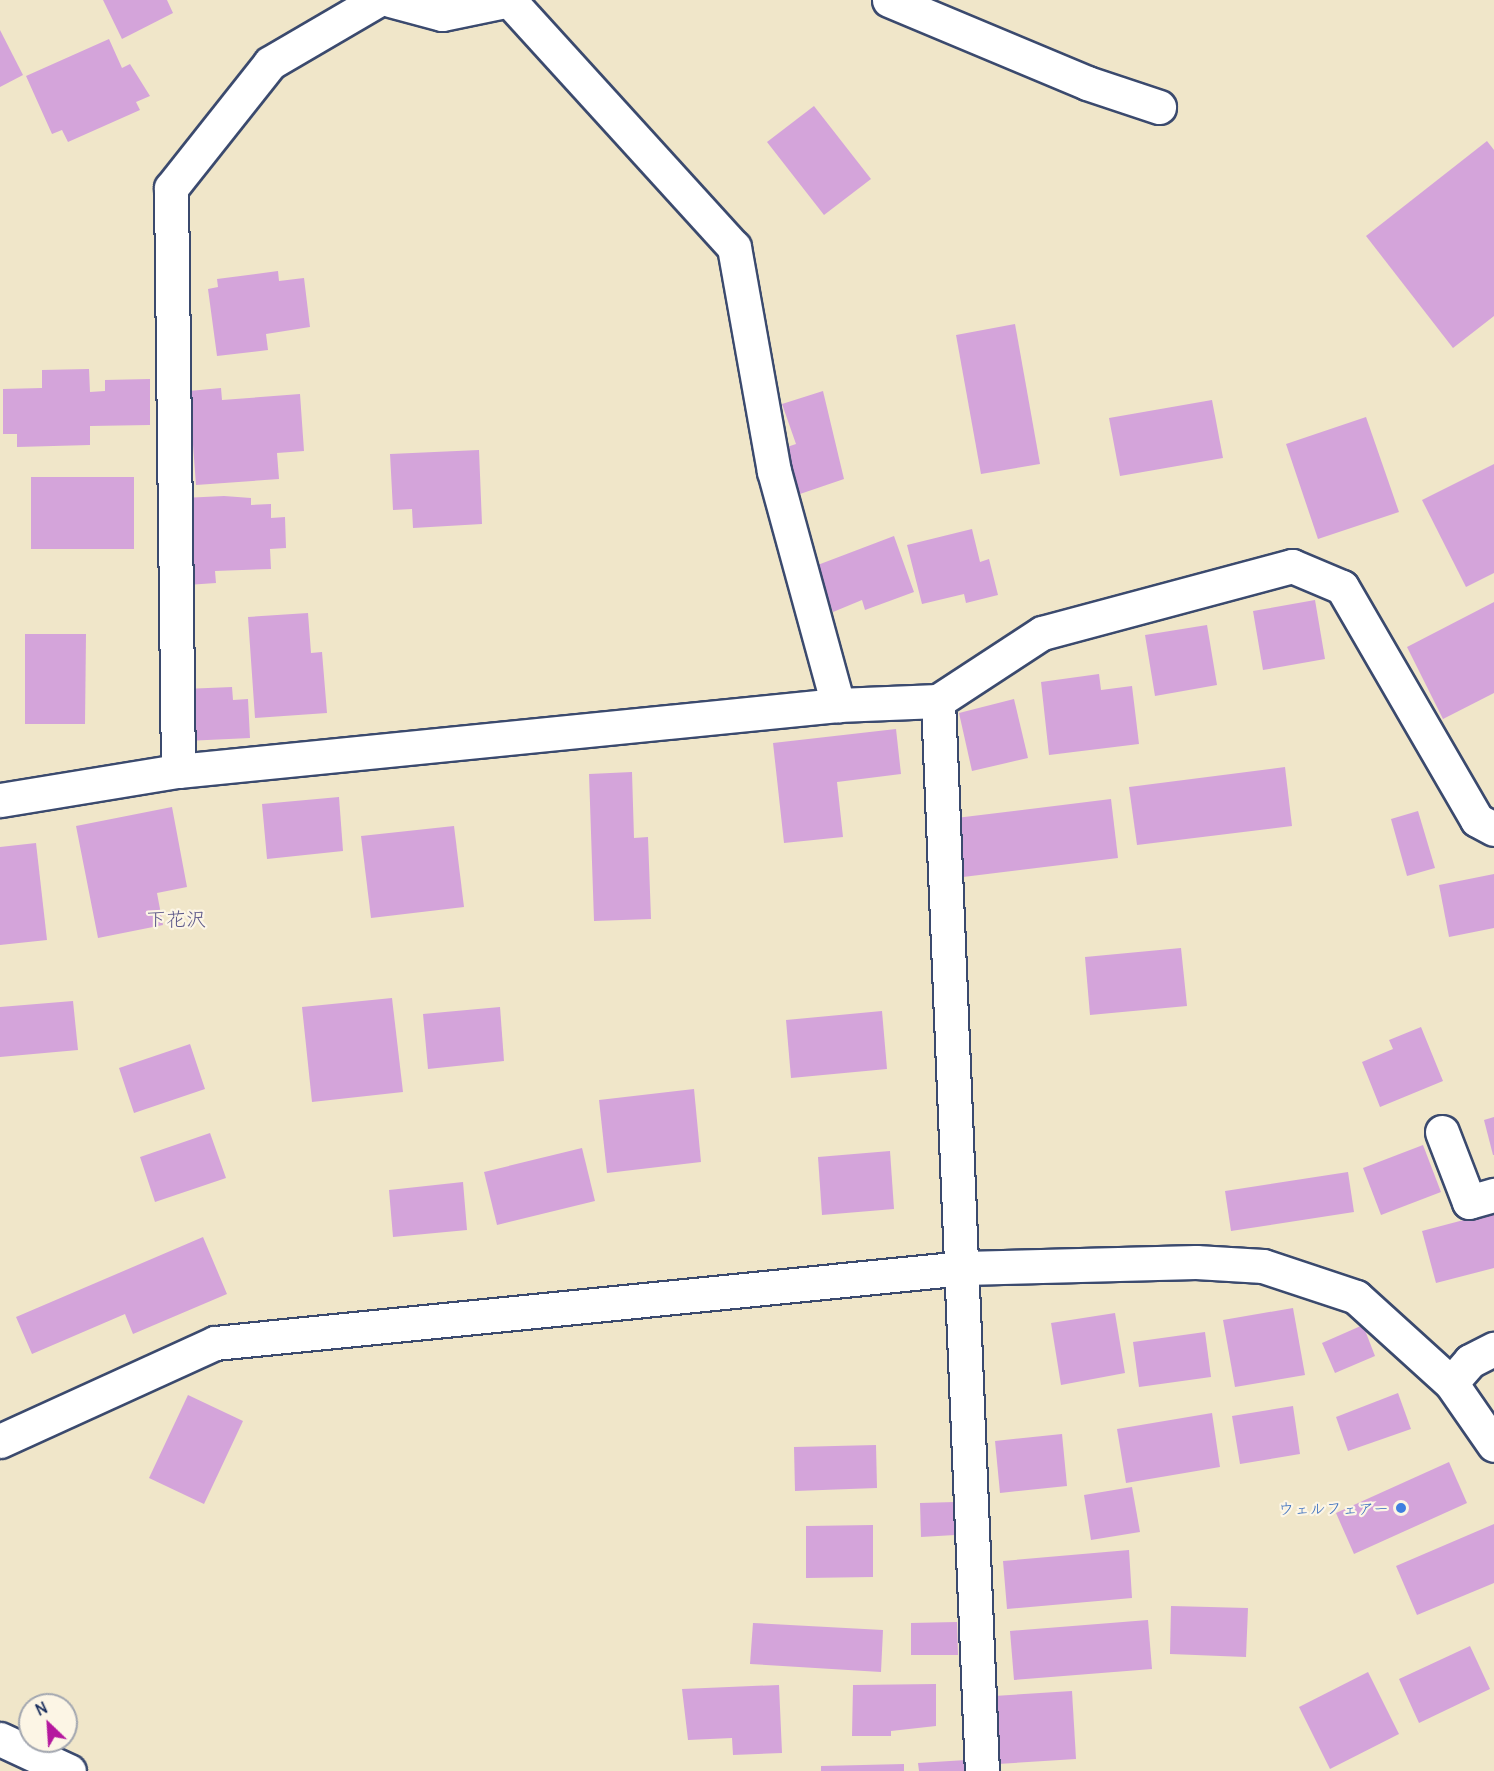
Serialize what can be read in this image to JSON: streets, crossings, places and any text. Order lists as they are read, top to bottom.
{
  "districts": ["下花沢"],
  "places": ["ウェルフェアー"],
  "north": "top left"
}
